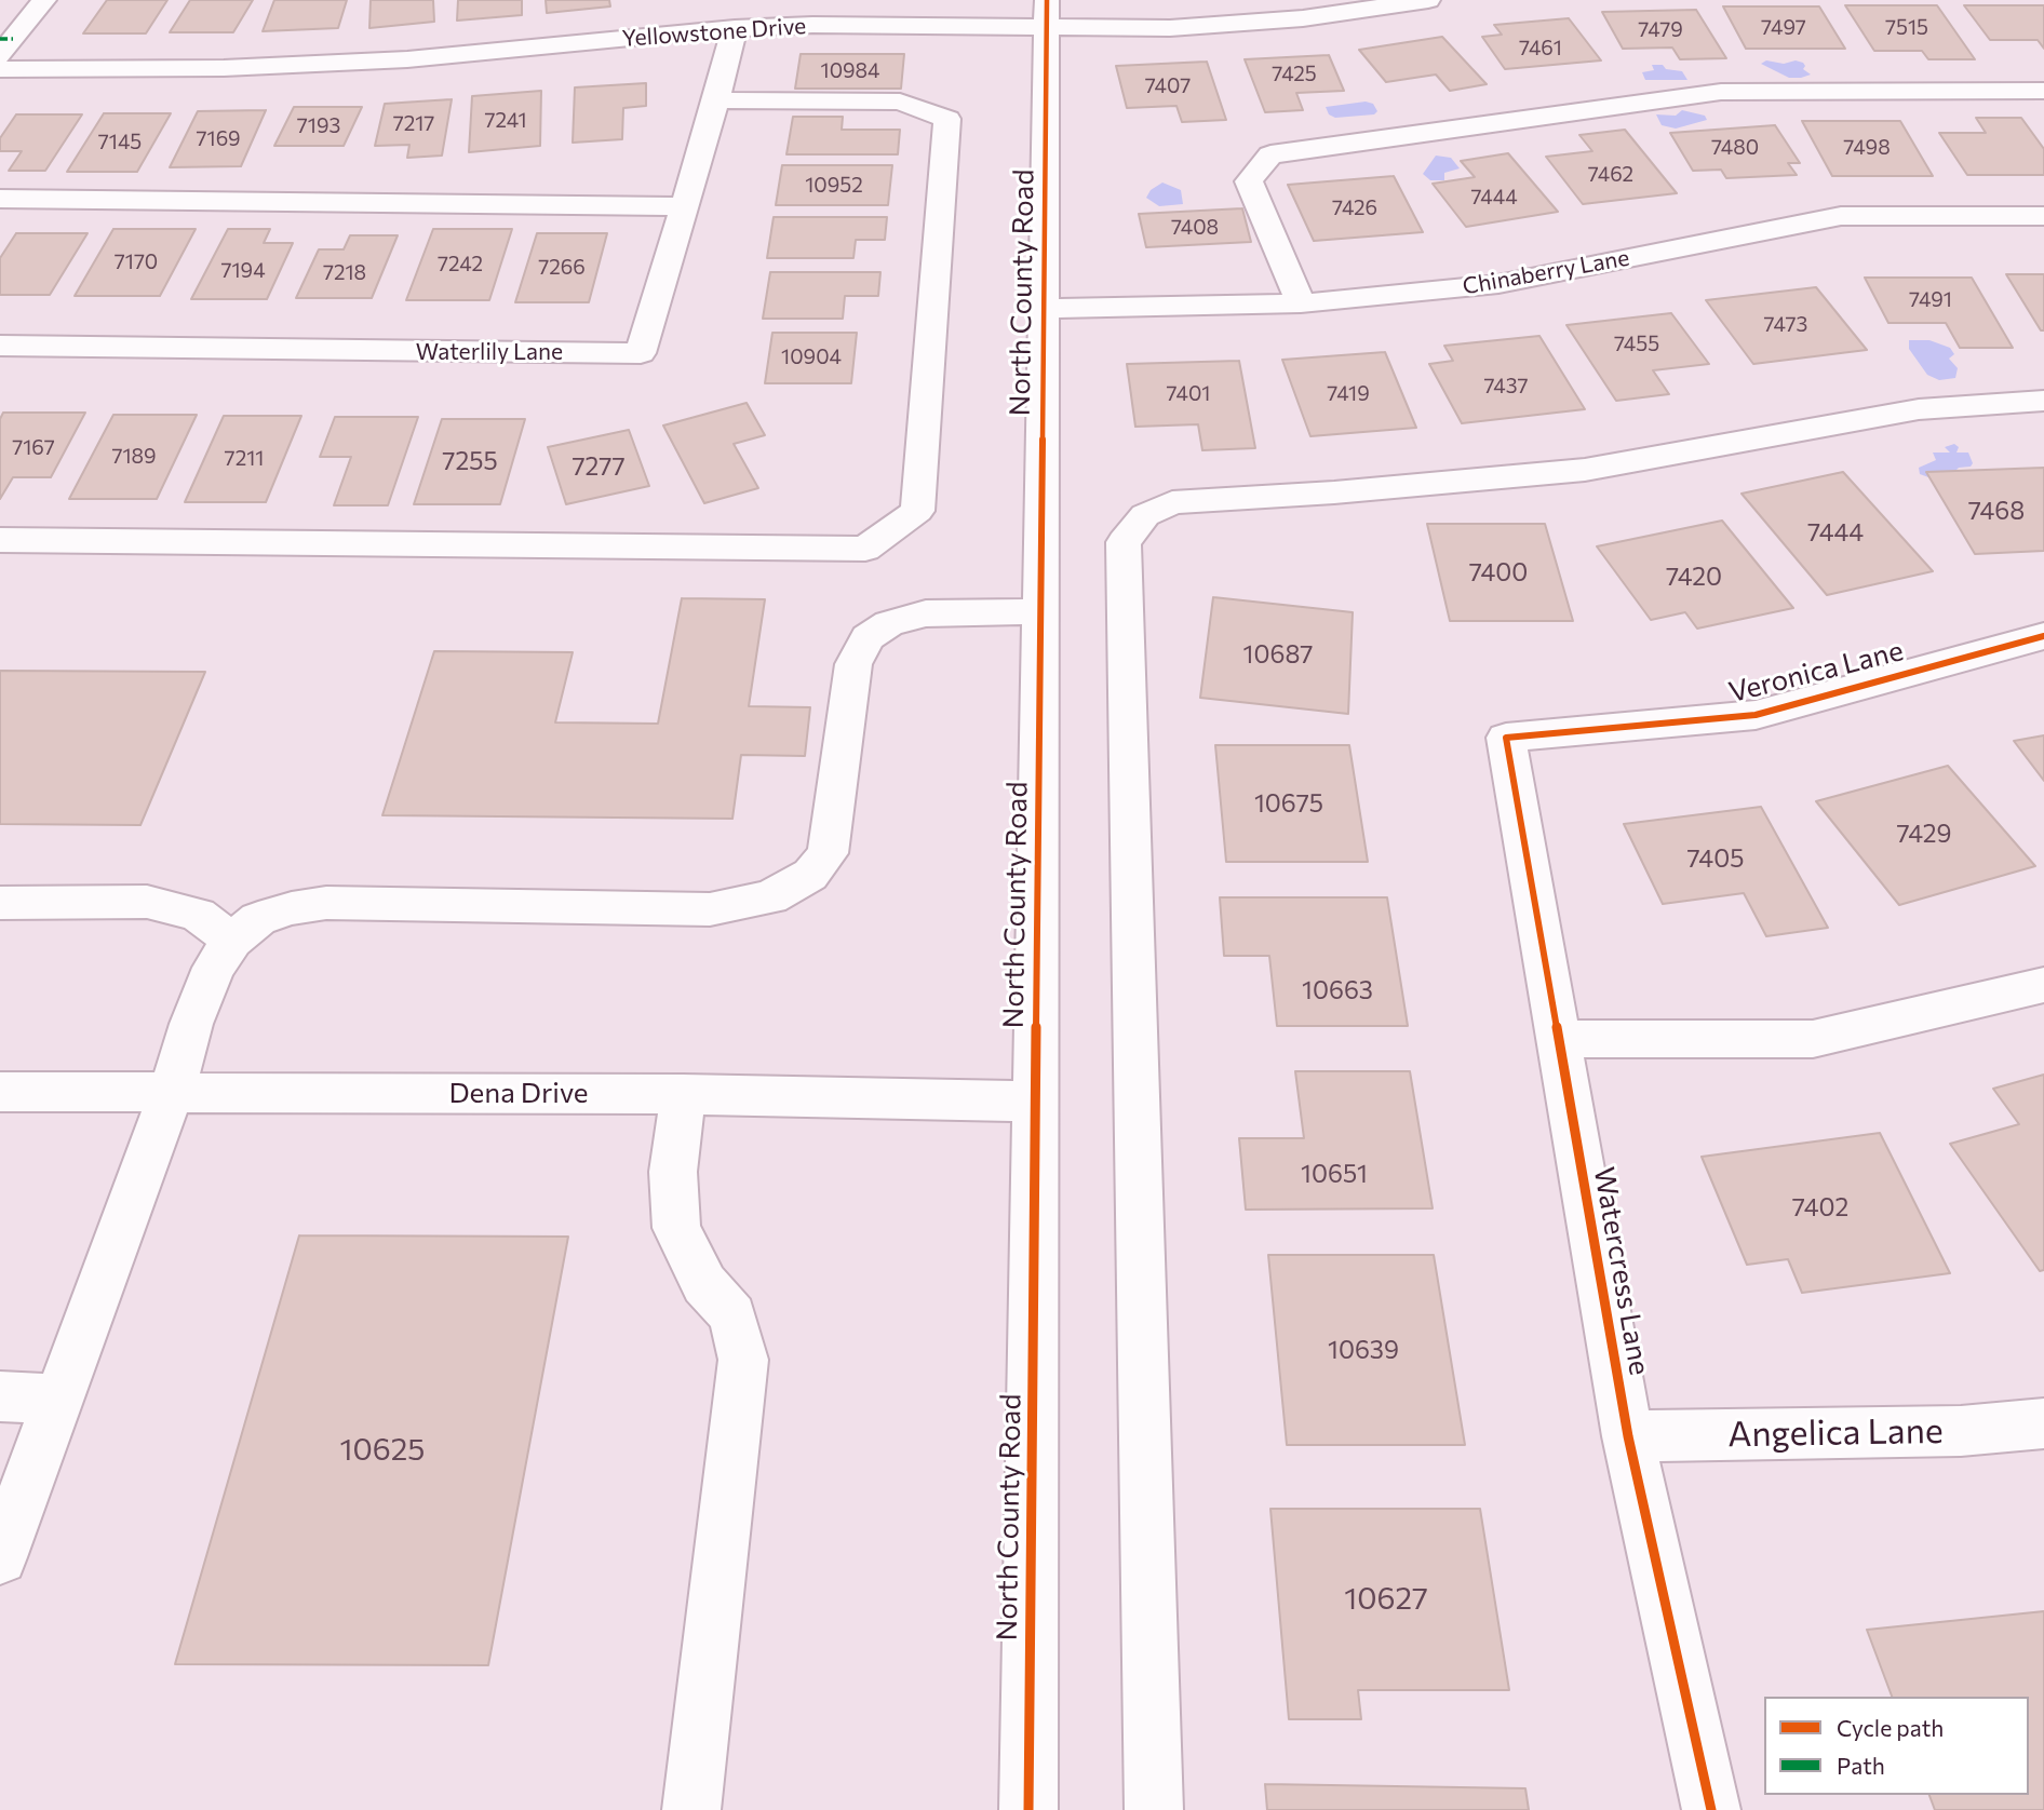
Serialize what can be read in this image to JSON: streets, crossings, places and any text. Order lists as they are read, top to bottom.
{
  "streets": {
    "street": [
      "Yellowstone Drive",
      "Chinaberry Lane",
      "North County Road",
      "Waterlily Lane",
      "Veronica Lane",
      "Dena Drive",
      "Watercress Lane",
      "Angelica Lane"
    ]
  },
  "crossings": [
    ["Yellowstone Drive", "North County Road"],
    ["Yellowstone Drive", "Waterlily Lane"],
    ["Chinaberry Lane", "North County Road"],
    ["North County Road", "Dena Drive"],
    ["Veronica Lane", "Watercress Lane"],
    ["Watercress Lane", "Angelica Lane"]
  ],
  "house_numbers": [
    "7497",
    "7515",
    "7479",
    "7461",
    "10984",
    "7425",
    "7407",
    "7241",
    "7217",
    "7193",
    "7169",
    "7145",
    "7480",
    "7498",
    "7462",
    "10952",
    "7444",
    "7426",
    "7408",
    "7170",
    "7242",
    "7266",
    "7194",
    "7218",
    "7491",
    "7473",
    "7455",
    "10904",
    "7437",
    "7401",
    "7419",
    "7167",
    "7189",
    "7211",
    "7255",
    "7277",
    "7468",
    "7444",
    "7400",
    "7420",
    "10687",
    "10675",
    "7429",
    "7405",
    "10663",
    "10651",
    "7402",
    "10639",
    "10625",
    "10627"
  ],
  "legend": ["Cycle path", "Path"]
}
